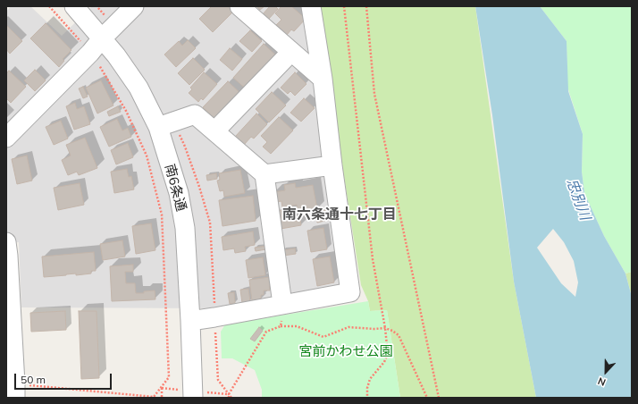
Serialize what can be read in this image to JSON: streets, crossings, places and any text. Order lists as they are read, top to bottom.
{
  "streets": {
    "street": ["南6条通"]
  },
  "districts": ["南六条通十七丁目"],
  "water": ["忠別川"],
  "parks": ["宮前かわせ公園"],
  "scale_bar": "50 m",
  "north": "bottom"
}
